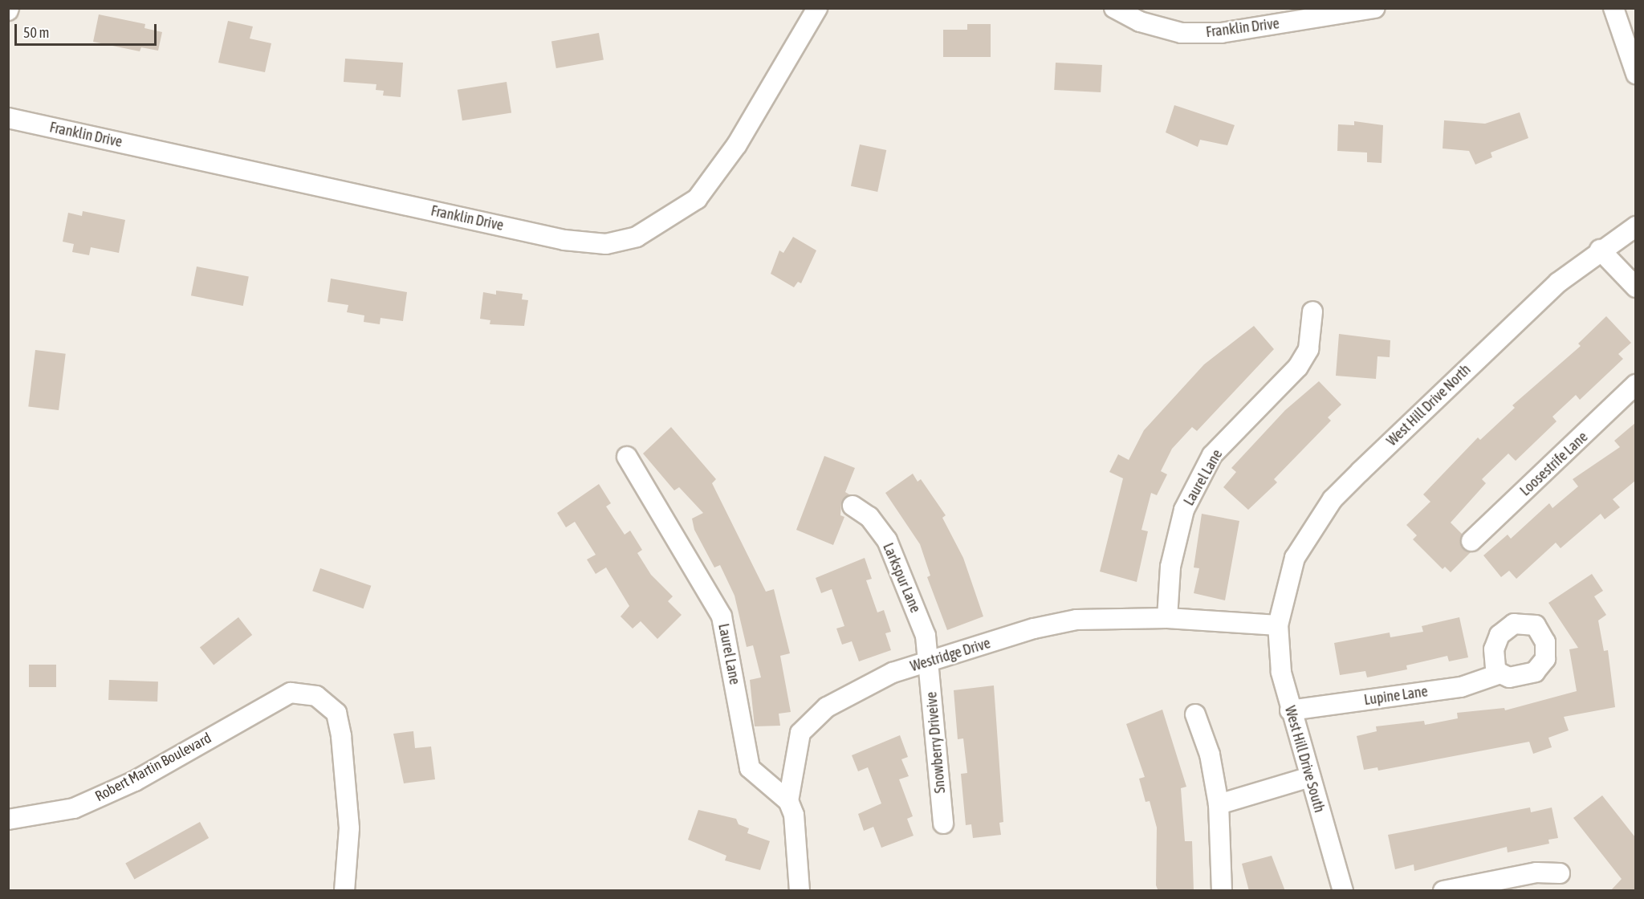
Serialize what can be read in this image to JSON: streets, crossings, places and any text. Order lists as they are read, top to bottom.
{
  "streets": {
    "street": [
      "Franklin Drive",
      "West Hill Drive North",
      "Loosestrife Lane",
      "Laurel Lane",
      "Larkspur Lane",
      "Westridge Drive",
      "Lupine Lane",
      "Snowberry Driveive",
      "West Hill Drive South",
      "Robert Martin Boulevard"
    ]
  },
  "crossings": [
    ["West Hill Drive North", "Westridge Drive"],
    ["West Hill Drive North", "West Hill Drive South"],
    ["Laurel Lane", "Westridge Drive"],
    ["Larkspur Lane", "Westridge Drive"],
    ["Larkspur Lane", "Snowberry Driveive"],
    ["Westridge Drive", "Snowberry Driveive"],
    ["Westridge Drive", "West Hill Drive South"],
    ["Lupine Lane", "West Hill Drive South"]
  ],
  "scale_bar": "50 m"
}
